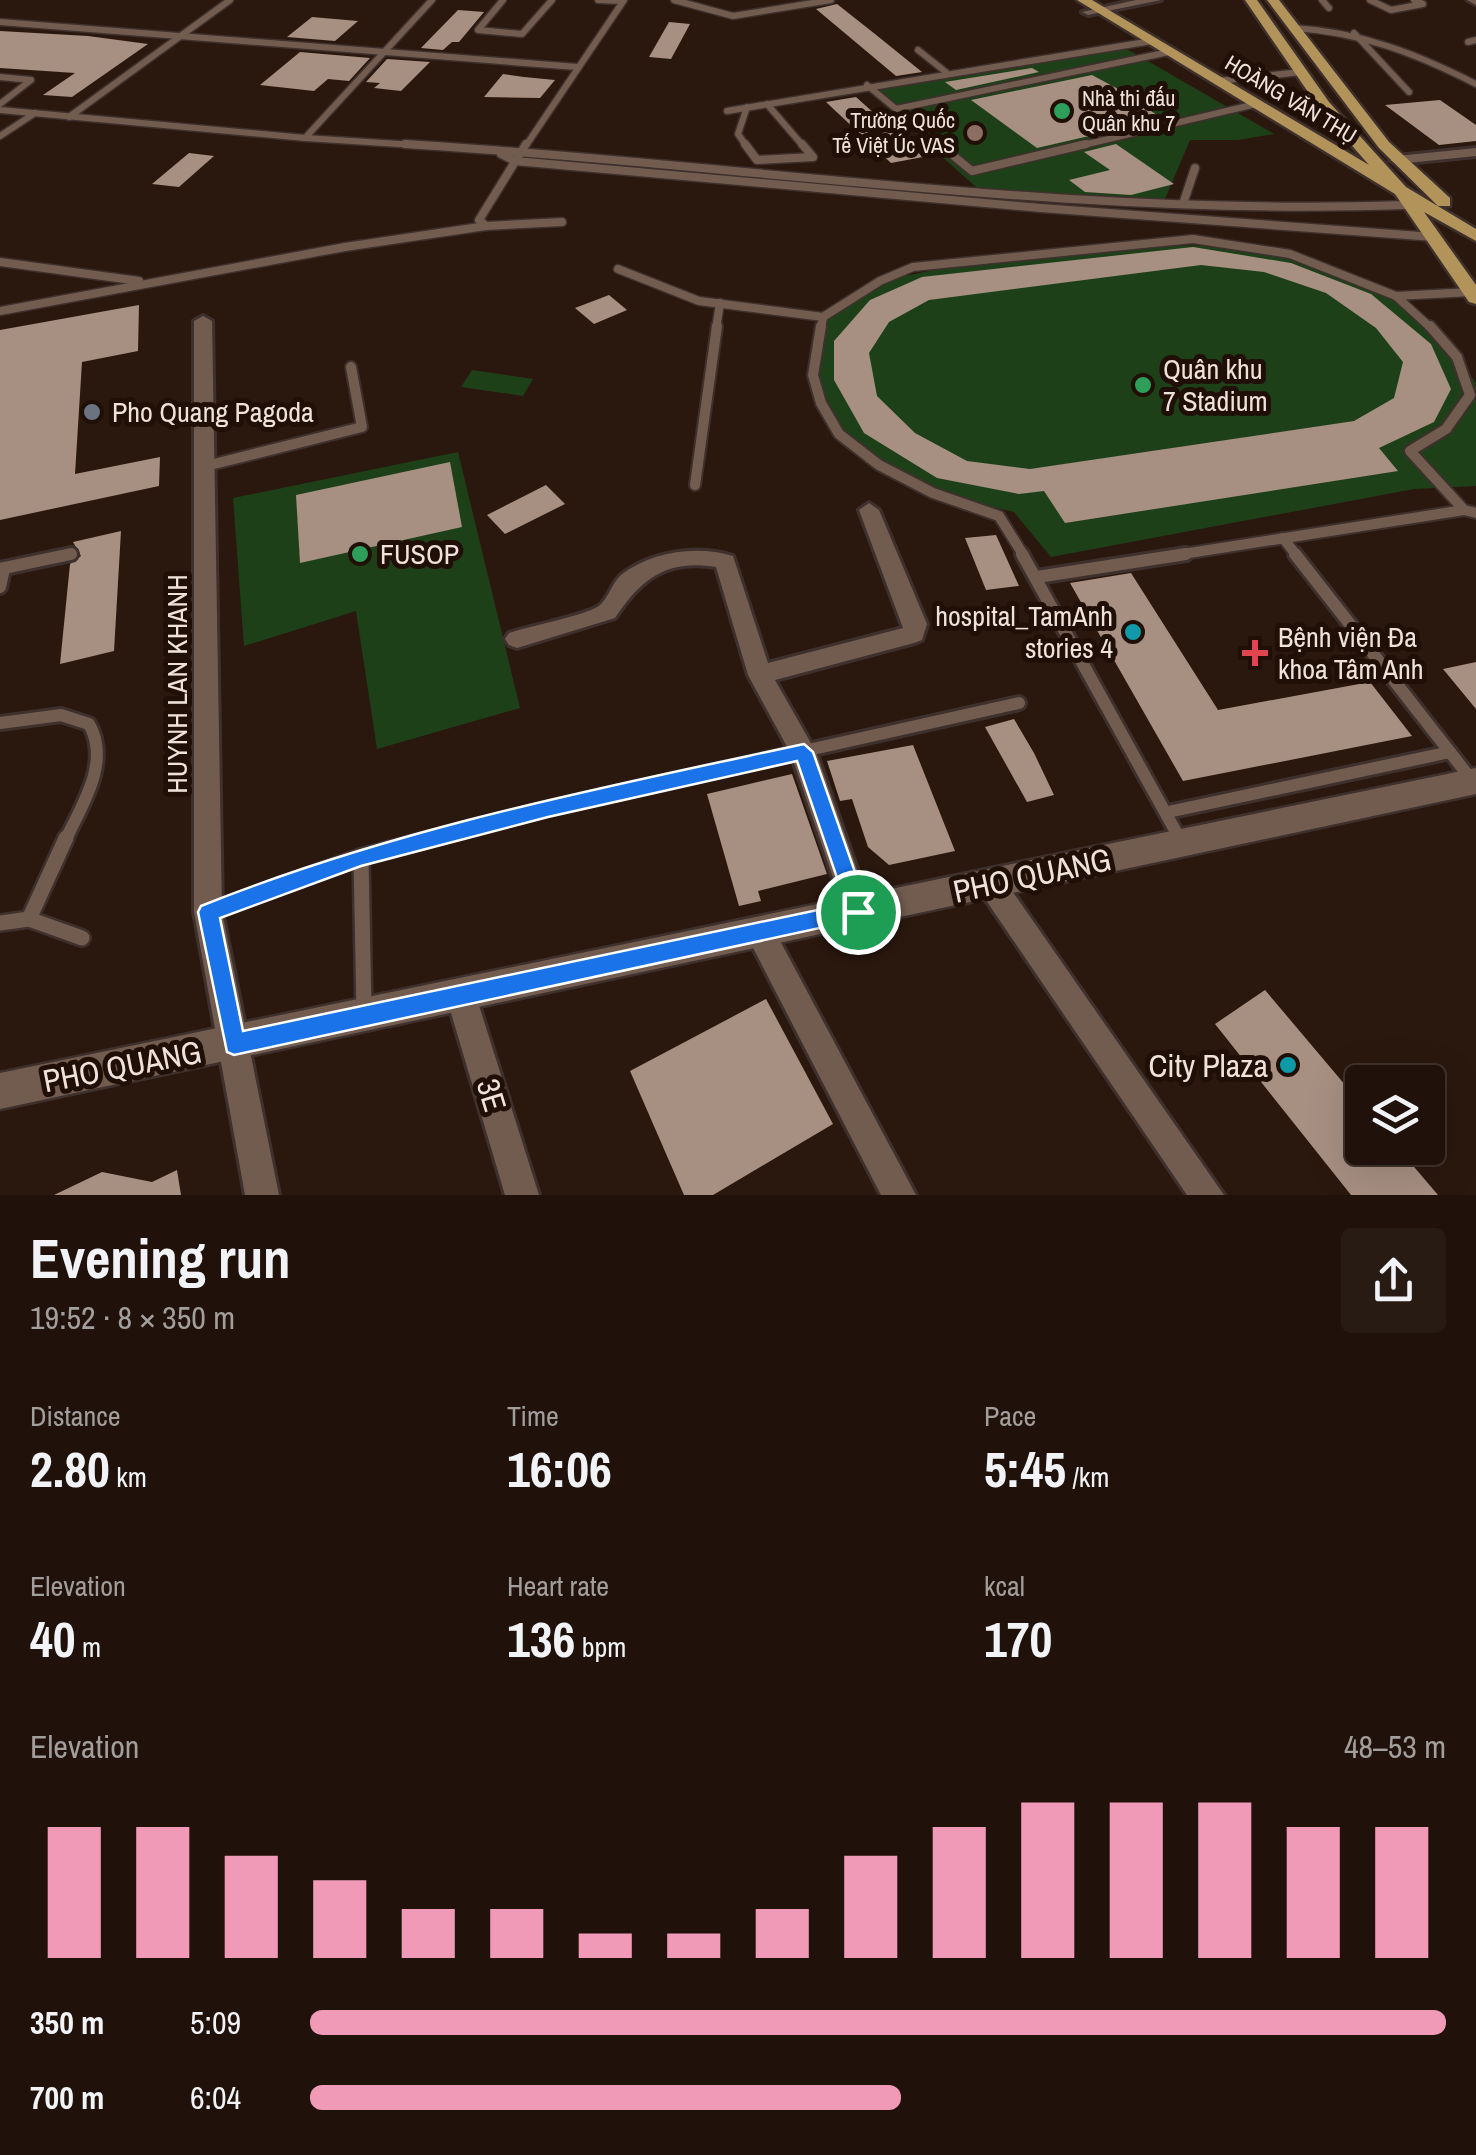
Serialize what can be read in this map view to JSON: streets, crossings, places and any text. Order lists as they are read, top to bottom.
{
  "streets": {
    "main road": ["HOÀNG VĂN THỤ", "PHO QUANG"],
    "street": ["HUYNH LAN KHANH", "3E"]
  },
  "crossings": [
    ["HUYNH LAN KHANH", "PHO QUANG"],
    ["PHO QUANG", "3E"]
  ],
  "places": {
    "other": [
      "Nhà thi đấu Quân khu 7",
      "Trường Quốc Tế Việt Úc VAS",
      "Quân khu 7 Stadium",
      "Pho Quang Pagoda",
      "FUSOP",
      "hospital_TamAnh stories 4",
      "City Plaza"
    ],
    "health": ["Bệnh viện Đa khoa Tâm Anh"]
  },
  "page": {
    "heading": ["Evening run", "19:52 · 8 × 350 m"],
    "stats": [
      ["Distance", "2.80 km"],
      ["Time", "16:06"],
      ["Pace", "5:45 /km"],
      ["Elevation", "40 m"],
      ["Heart rate", "136 bpm"],
      ["kcal", "170"]
    ],
    "chart": ["Elevation", "48–53 m"],
    "list": [
      {
        "name": "350 m",
        "note": "5:09"
      },
      {
        "name": "700 m",
        "note": "6:04"
      }
    ]
  }
}
